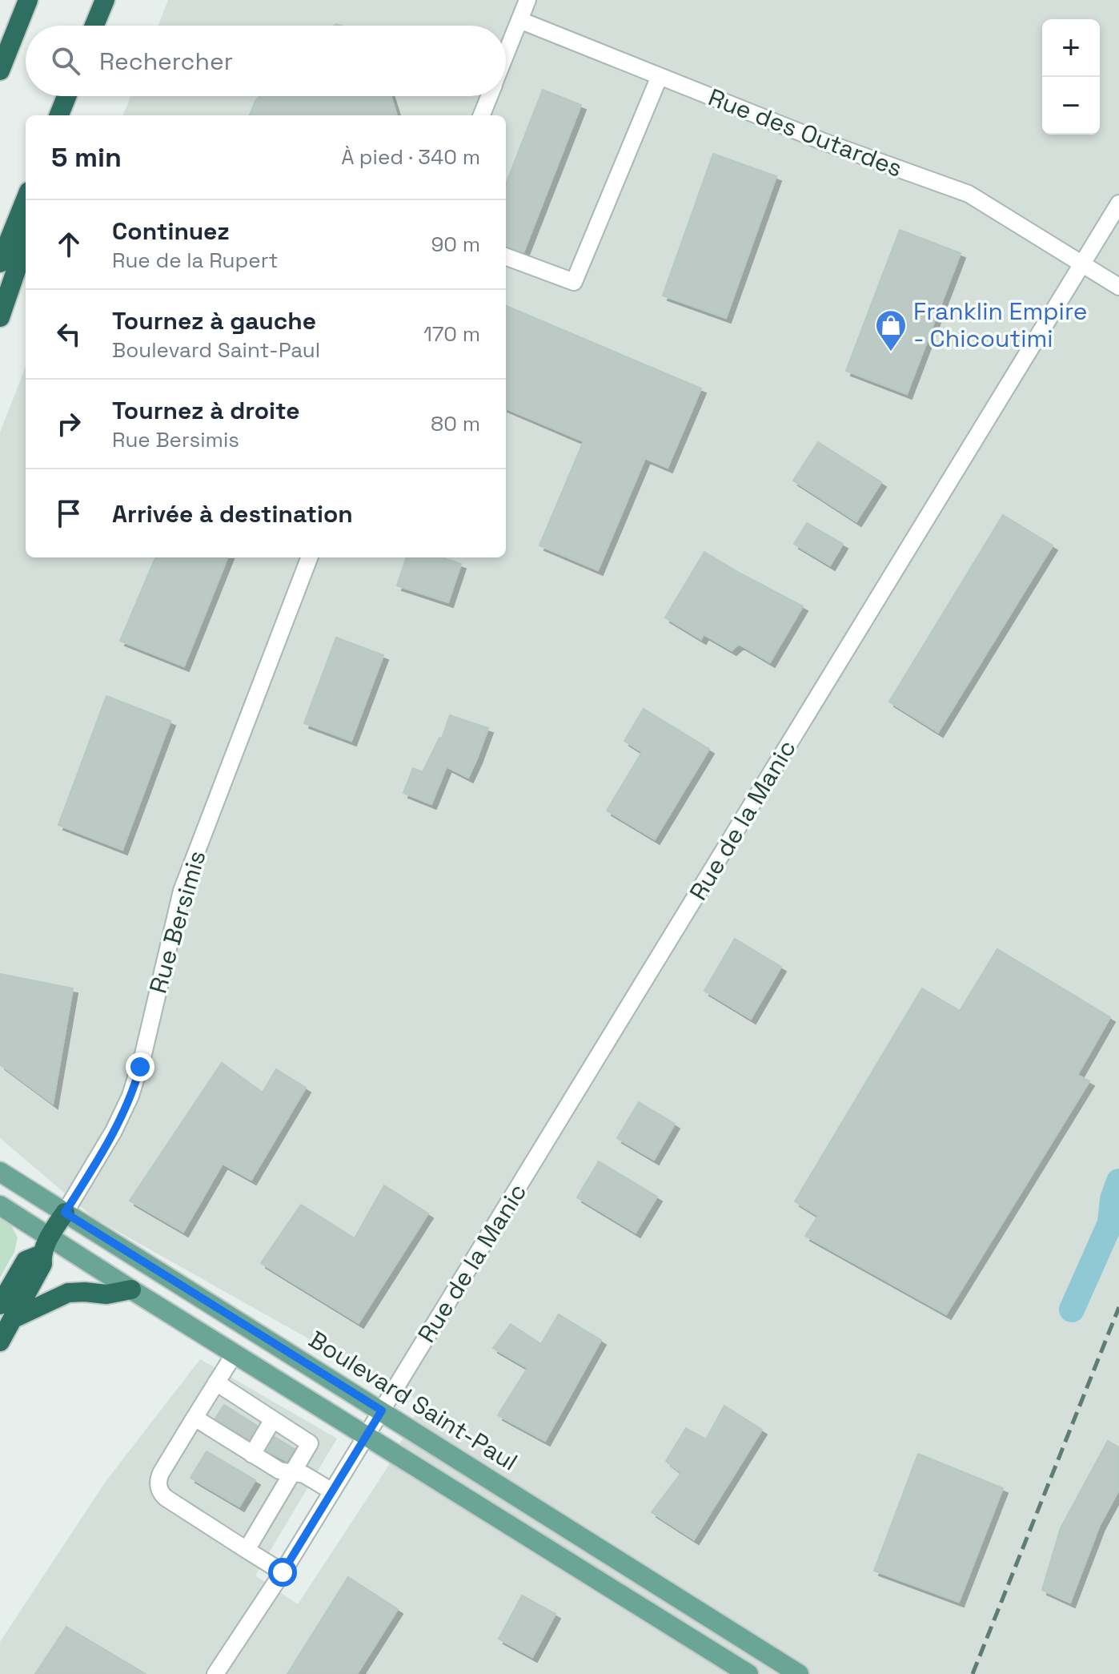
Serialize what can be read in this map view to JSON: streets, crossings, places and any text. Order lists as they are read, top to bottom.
{
  "streets": {
    "main road": ["Boulevard Saint-Paul"],
    "street": ["Rue des Outardes", "Rue de la Manic", "Rue Bersimis"]
  },
  "crossings": [
    ["Rue des Outardes", "Rue de la Manic"],
    ["Rue de la Manic", "Boulevard Saint-Paul"],
    ["Rue Bersimis", "Boulevard Saint-Paul"]
  ],
  "places": {
    "shop": ["Franklin Empire - Chicoutimi"]
  },
  "page": {
    "map_buttons": ["+", "−"],
    "search": "Rechercher",
    "heading": ["5 min", "À pied · 340 m"],
    "list": [
      ["Continuez", "Rue de la Rupert", "90 m"],
      ["Tournez à gauche", "Boulevard Saint-Paul", "170 m"],
      ["Tournez à droite", "Rue Bersimis", "80 m"],
      "Arrivée à destination"
    ]
  }
}
